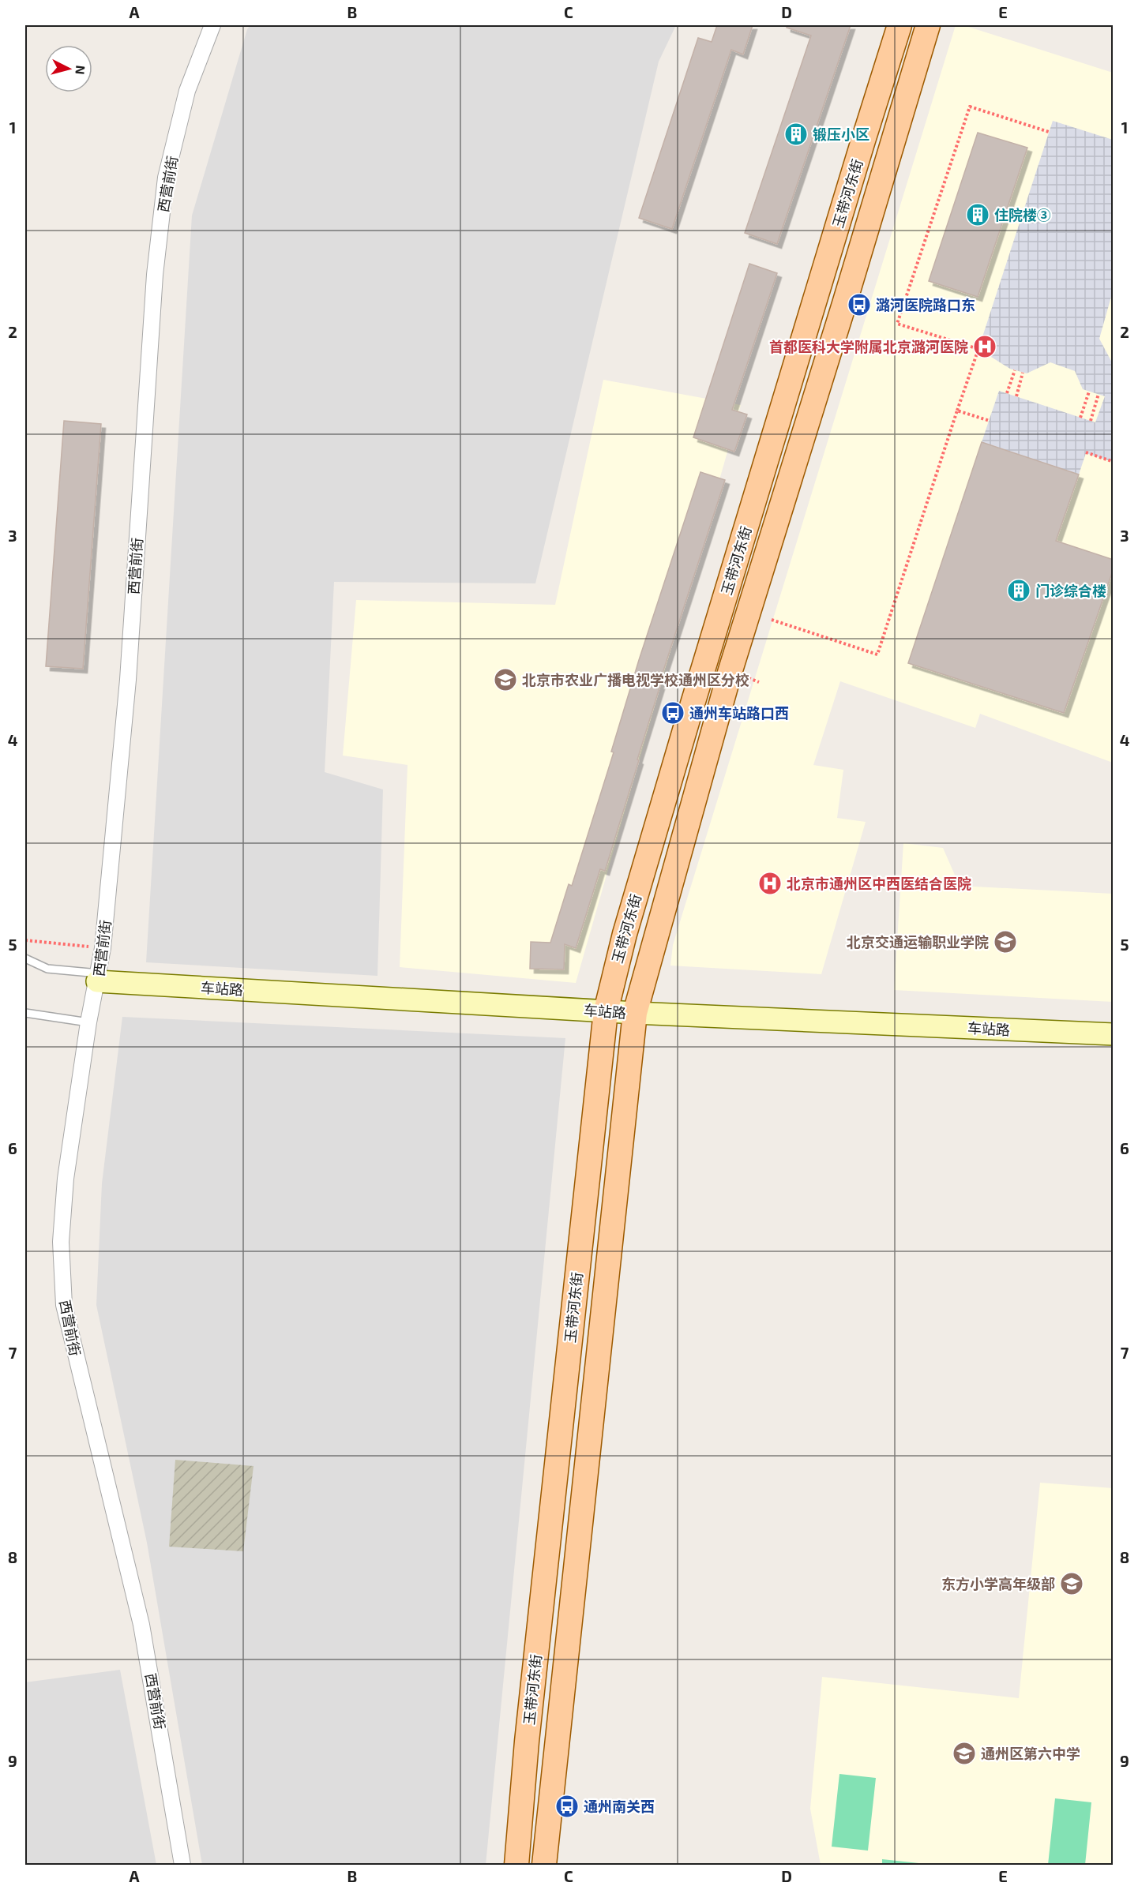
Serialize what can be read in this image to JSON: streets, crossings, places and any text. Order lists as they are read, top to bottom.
{
  "streets": {
    "main road": ["玉带河东街"],
    "street": ["西营前街", "车站路"]
  },
  "crossings": [
    ["西营前街", "车站路"],
    ["玉带河东街", "车站路"]
  ],
  "places": {
    "building": ["锻压小区", "住院楼③", "门诊综合楼"],
    "bus stop": ["潞河医院路口东", "通州车站路口西", "通州南关西"],
    "hospital": ["首都医科大学附属北京潞河医院", "北京市通州区中西医结合医院"],
    "school or university": [
      "北京市农业广播电视学校通州区分校",
      "北京交通运输职业学院",
      "东方小学高年级部",
      "通州区第六中学"
    ]
  },
  "north": "right",
  "grid": {
    "columns": [
      "A",
      "B",
      "C",
      "D",
      "E"
    ],
    "rows": [
      "1",
      "2",
      "3",
      "4",
      "5",
      "6",
      "7",
      "8",
      "9"
    ]
  }
}
